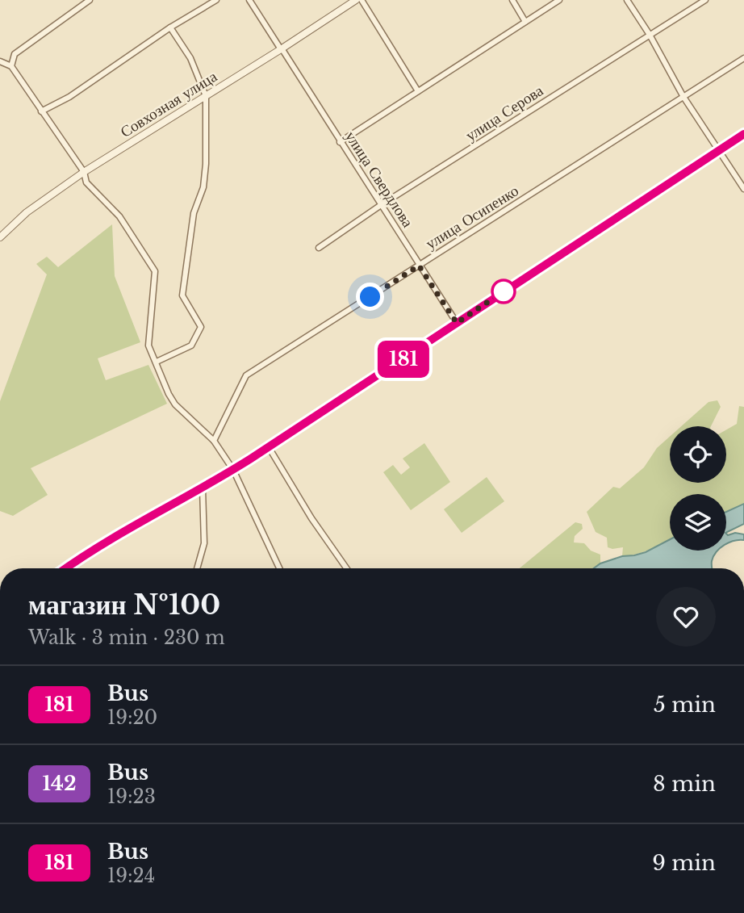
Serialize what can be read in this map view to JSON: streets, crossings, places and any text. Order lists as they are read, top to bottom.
{
  "streets": {
    "street": [
      "Совхозная улица",
      "улица Серова",
      "улица Свердлова",
      "улица Осипенко"
    ]
  },
  "crossings": [
    ["Совхозная улица", "улица Свердлова"],
    ["улица Серова", "улица Свердлова"],
    ["улица Свердлова", "улица Осипенко"]
  ],
  "lines": ["bus line 181"],
  "page": {
    "on_map": "181",
    "heading": ["магазин №100", "Walk · 3 min · 230 m"],
    "list": [
      {
        "mark": "181",
        "name": "Bus",
        "note": "19:20",
        "value": "5 min"
      },
      {
        "mark": "142",
        "name": "Bus",
        "note": "19:23",
        "value": "8 min"
      },
      {
        "mark": "181",
        "name": "Bus",
        "note": "19:24",
        "value": "9 min"
      }
    ]
  }
}
